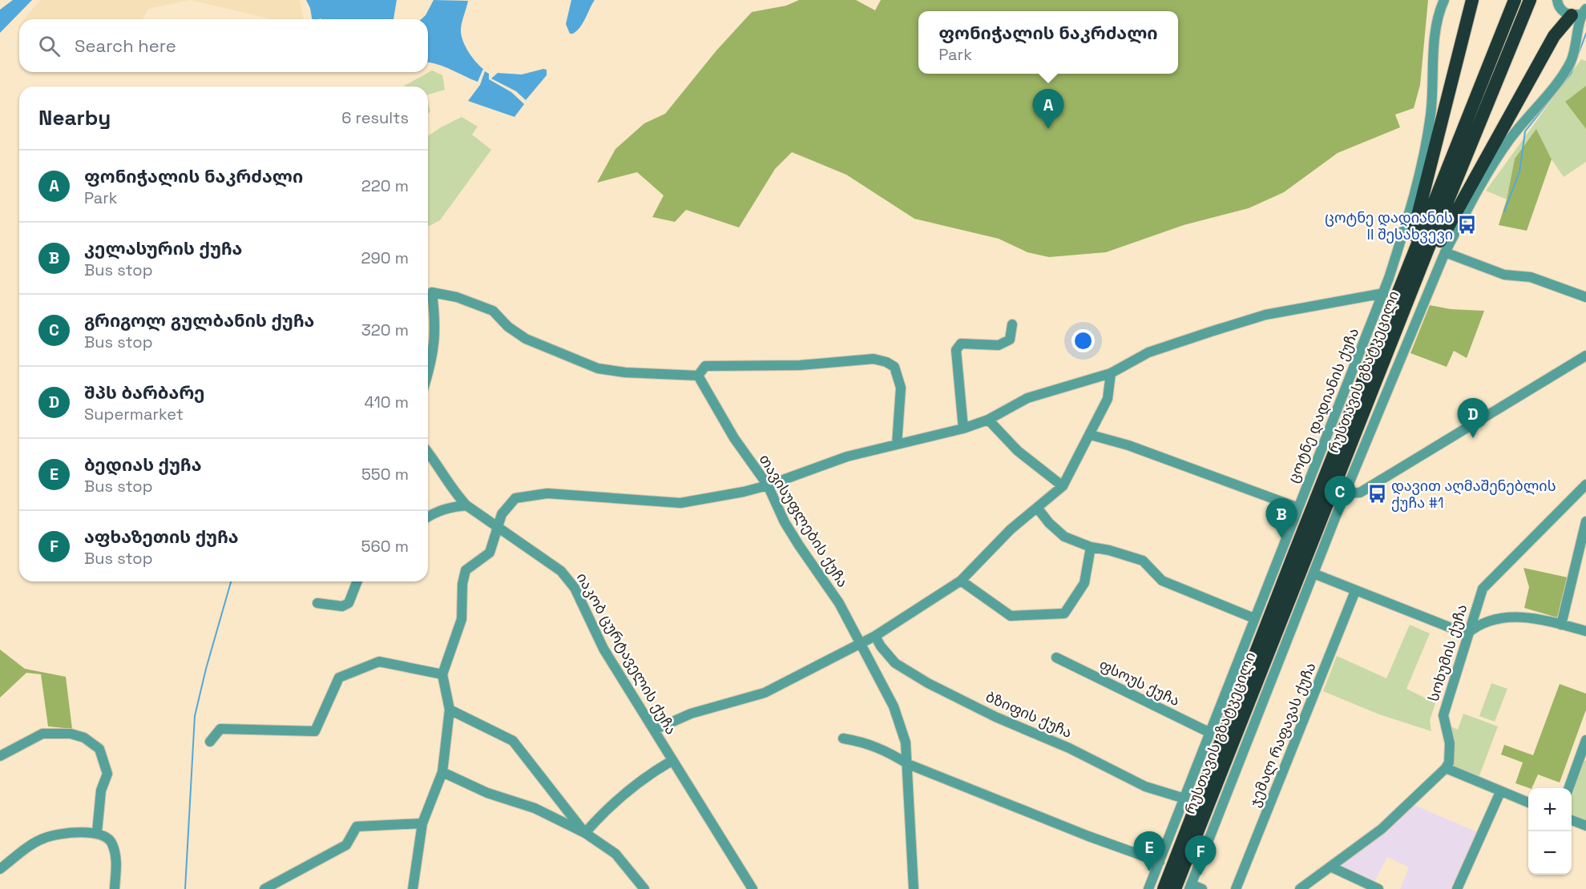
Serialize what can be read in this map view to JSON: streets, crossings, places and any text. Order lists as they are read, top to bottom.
{
  "streets": {
    "highway": ["რუსთავის გზატკეცილი"],
    "street": [
      "ცოტნე დადიანის ქუჩა",
      "თავისუფლების ქუჩა",
      "სოხუმის ქუჩა",
      "იაკობ ცურტაველის ქუჩა",
      "ფსოუს ქუჩა",
      "ბზიფის ქუჩა",
      "ჯემალ რაფავას ქუჩა"
    ]
  },
  "crossings": [
    ["ცოტნე დადიანის ქუჩა", "ფსოუს ქუჩა"],
    ["ცოტნე დადიანის ქუჩა", "ბზიფის ქუჩა"]
  ],
  "places": {
    "bus stop": ["ცოტნე დადიანის II შესახვევი", "დავით აღმაშენებლის ქუჩა #1"]
  },
  "page": {
    "popup": ["ფონიჭალის ნაკრძალი", "Park"],
    "search": "Search here",
    "heading": ["Nearby", "6 results"],
    "pins": [
      "A",
      "D",
      "C",
      "B",
      "E",
      "F"
    ],
    "list": [
      {
        "mark": "A",
        "name": "ფონიჭალის ნაკრძალი",
        "note": "Park",
        "value": "220 m"
      },
      {
        "mark": "B",
        "name": "კელასურის ქუჩა",
        "note": "Bus stop",
        "value": "290 m"
      },
      {
        "mark": "C",
        "name": "გრიგოლ გულბანის ქუჩა",
        "note": "Bus stop",
        "value": "320 m"
      },
      {
        "mark": "D",
        "name": "შპს ბარბარე",
        "note": "Supermarket",
        "value": "410 m"
      },
      {
        "mark": "E",
        "name": "ბედიას ქუჩა",
        "note": "Bus stop",
        "value": "550 m"
      },
      {
        "mark": "F",
        "name": "აფხაზეთის ქუჩა",
        "note": "Bus stop",
        "value": "560 m"
      }
    ],
    "map_buttons": ["+", "−"]
  }
}
